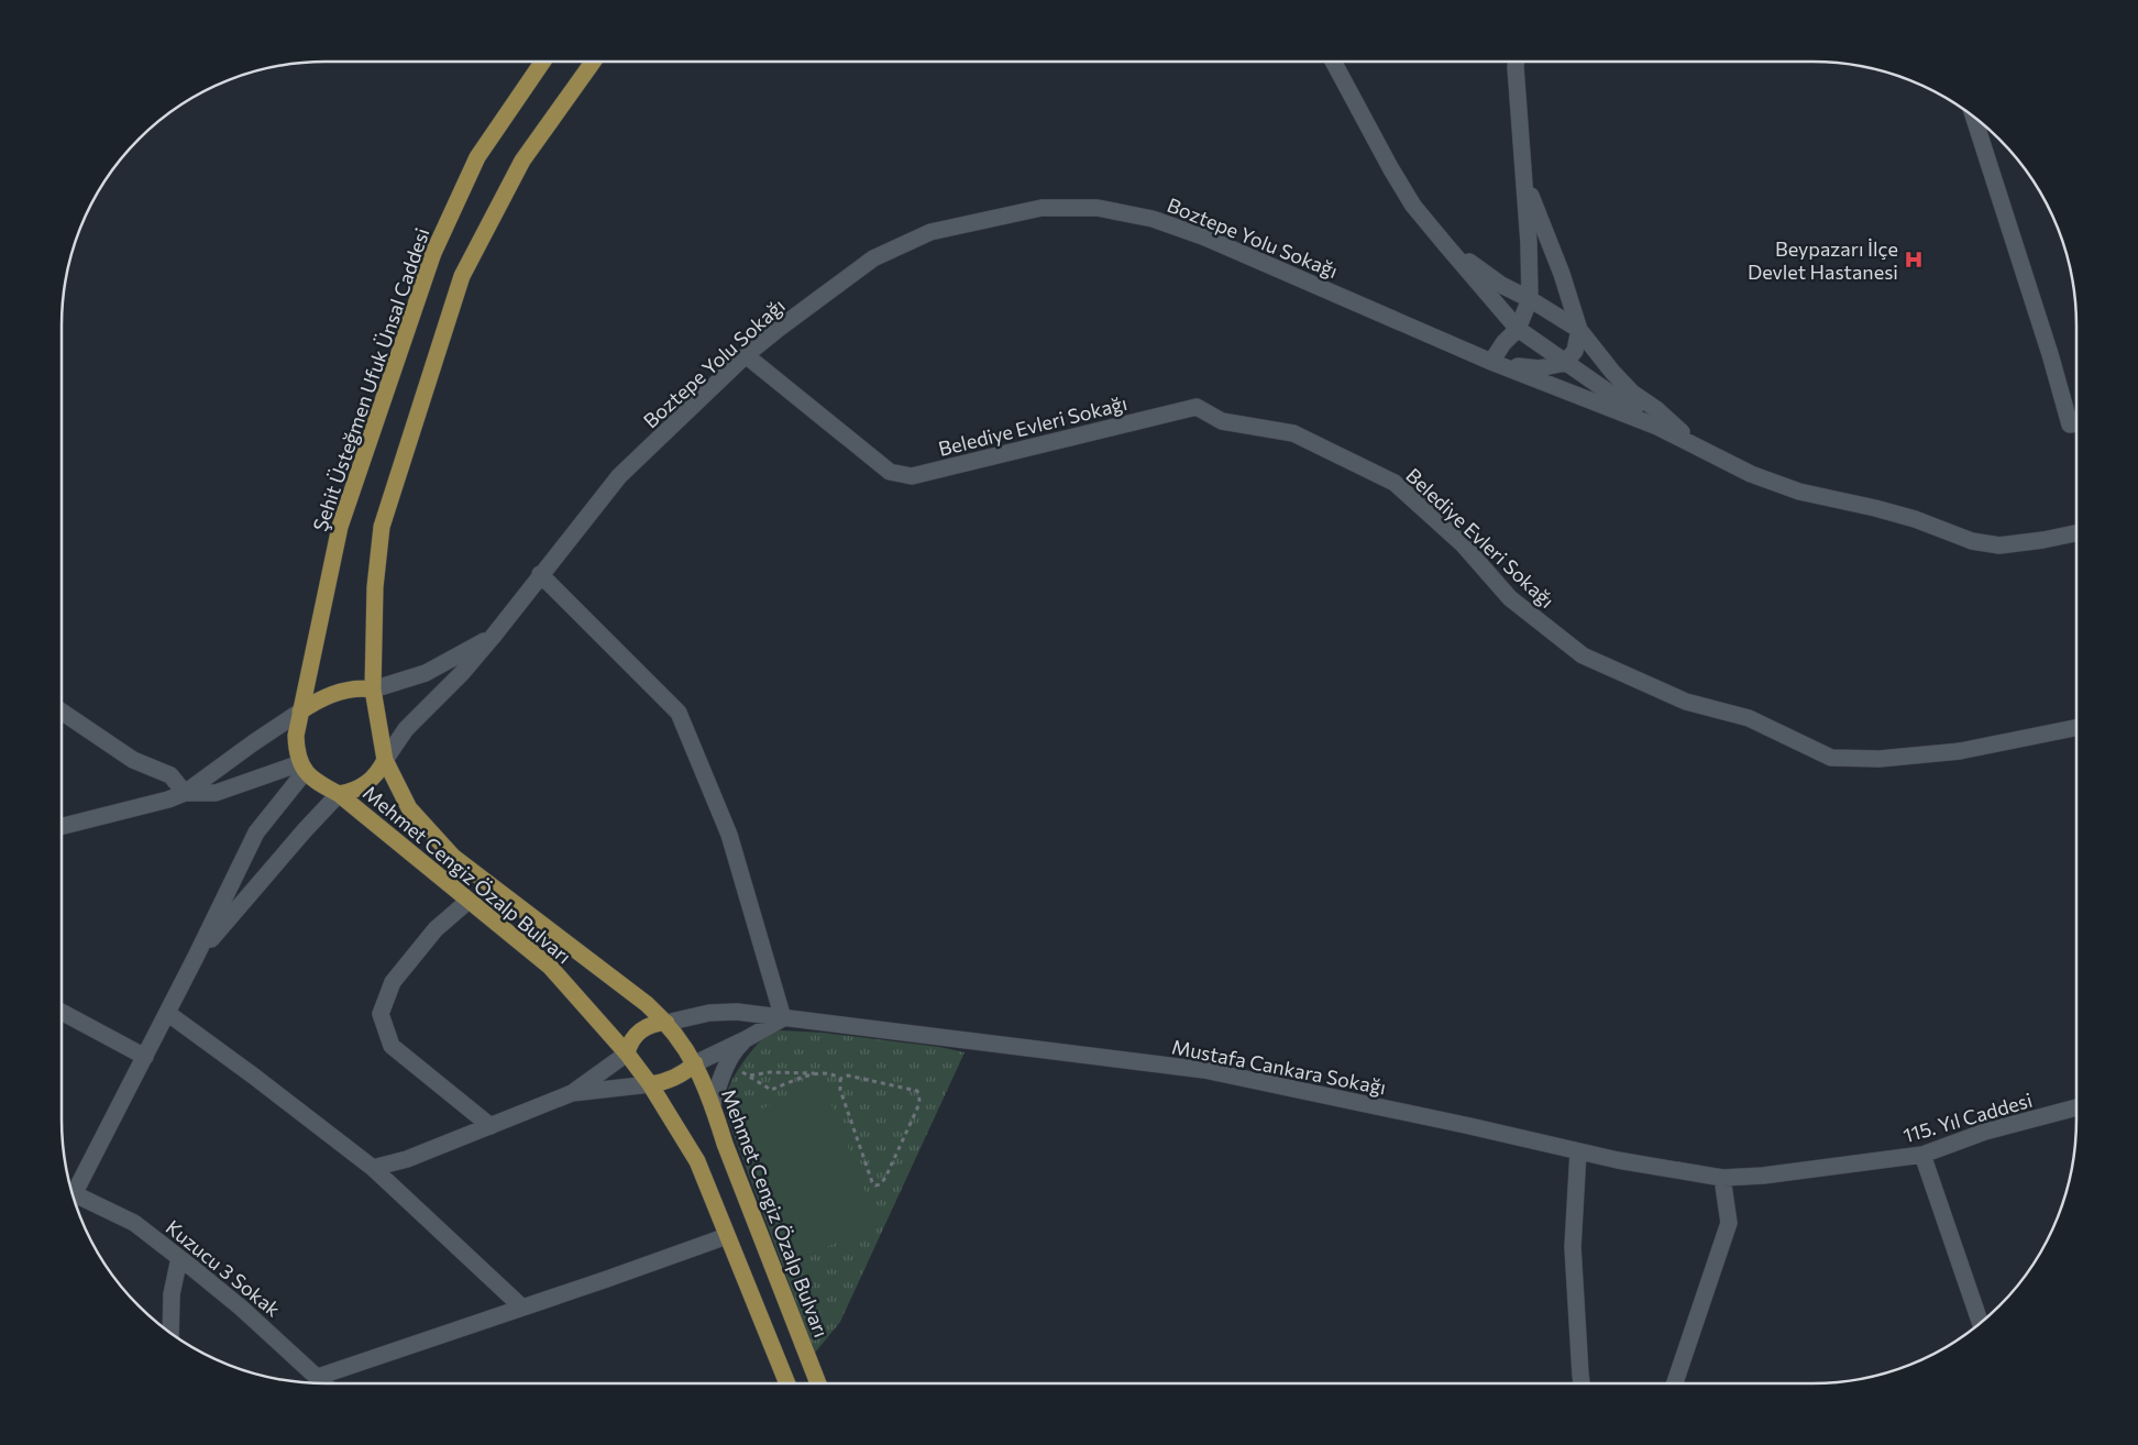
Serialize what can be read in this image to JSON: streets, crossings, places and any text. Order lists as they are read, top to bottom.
{
  "streets": {
    "main road": ["Şehit Üsteğmen Ufuk Ünsal Caddesi", "Mehmet Cengiz Özalp Bulvarı"],
    "street": [
      "Boztepe Yolu Sokağı",
      "Belediye Evleri Sokağı",
      "Mustafa Cankara Sokağı",
      "115. Yıl Caddesi",
      "Kuzucu 3 Sokak"
    ]
  },
  "crossings": [
    ["Boztepe Yolu Sokağı", "Şehit Üsteğmen Ufuk Ünsal Caddesi"],
    ["Boztepe Yolu Sokağı", "Belediye Evleri Sokağı"],
    ["Boztepe Yolu Sokağı", "Mehmet Cengiz Özalp Bulvarı"],
    ["Şehit Üsteğmen Ufuk Ünsal Caddesi", "Mehmet Cengiz Özalp Bulvarı"],
    ["Mehmet Cengiz Özalp Bulvarı", "Mustafa Cankara Sokağı"],
    ["Mustafa Cankara Sokağı", "115. Yıl Caddesi"]
  ],
  "places": {
    "hospital": ["Beypazarı İlçe Devlet Hastanesi"]
  }
}
